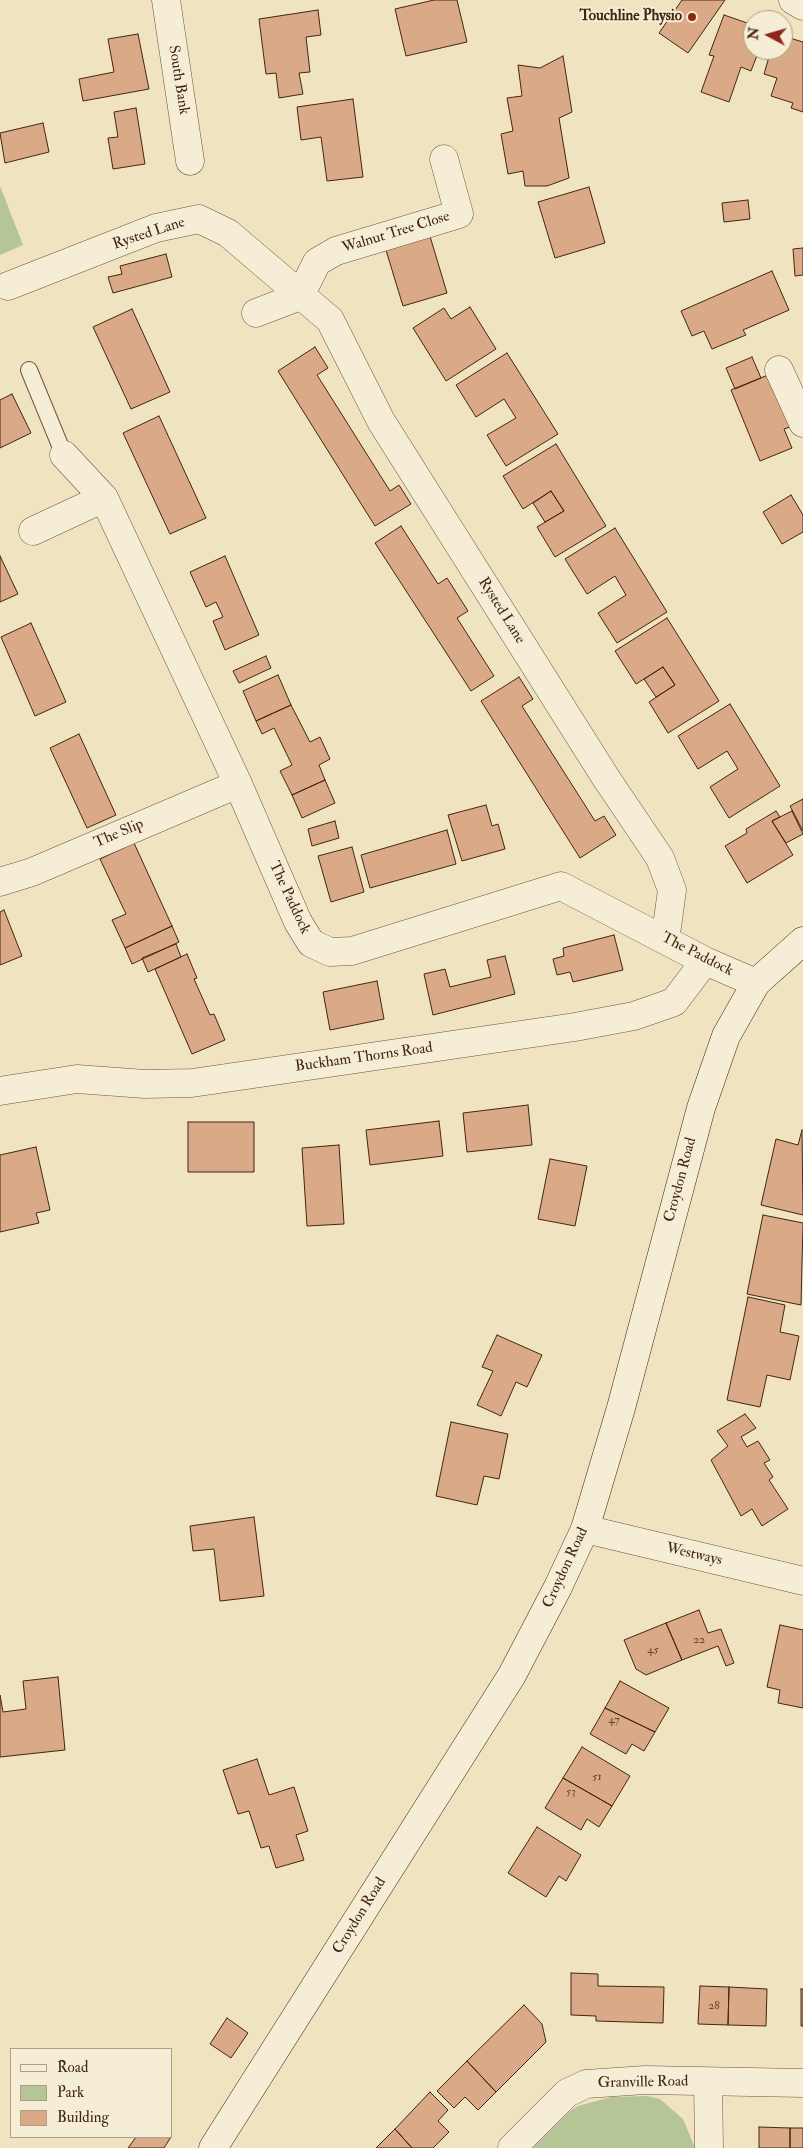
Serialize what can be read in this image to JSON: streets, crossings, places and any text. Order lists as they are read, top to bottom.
{
  "streets": {
    "street": [
      "South Bank",
      "Walnut Tree Close",
      "Rysted Lane",
      "The Slip",
      "The Paddock",
      "Buckham Thorns Road",
      "Croydon Road",
      "Westways",
      "Granville Road"
    ]
  },
  "crossings": [
    ["Walnut Tree Close", "Rysted Lane"],
    ["Rysted Lane", "The Paddock"],
    ["The Slip", "The Paddock"],
    ["The Paddock", "Buckham Thorns Road"],
    ["The Paddock", "Croydon Road"],
    ["Croydon Road", "Westways"]
  ],
  "places": ["Touchline Physio"],
  "house_numbers": [
    "22",
    "45",
    "47",
    "51",
    "53",
    "28"
  ],
  "legend": ["Road", "Park", "Building"],
  "north": "left"
}
